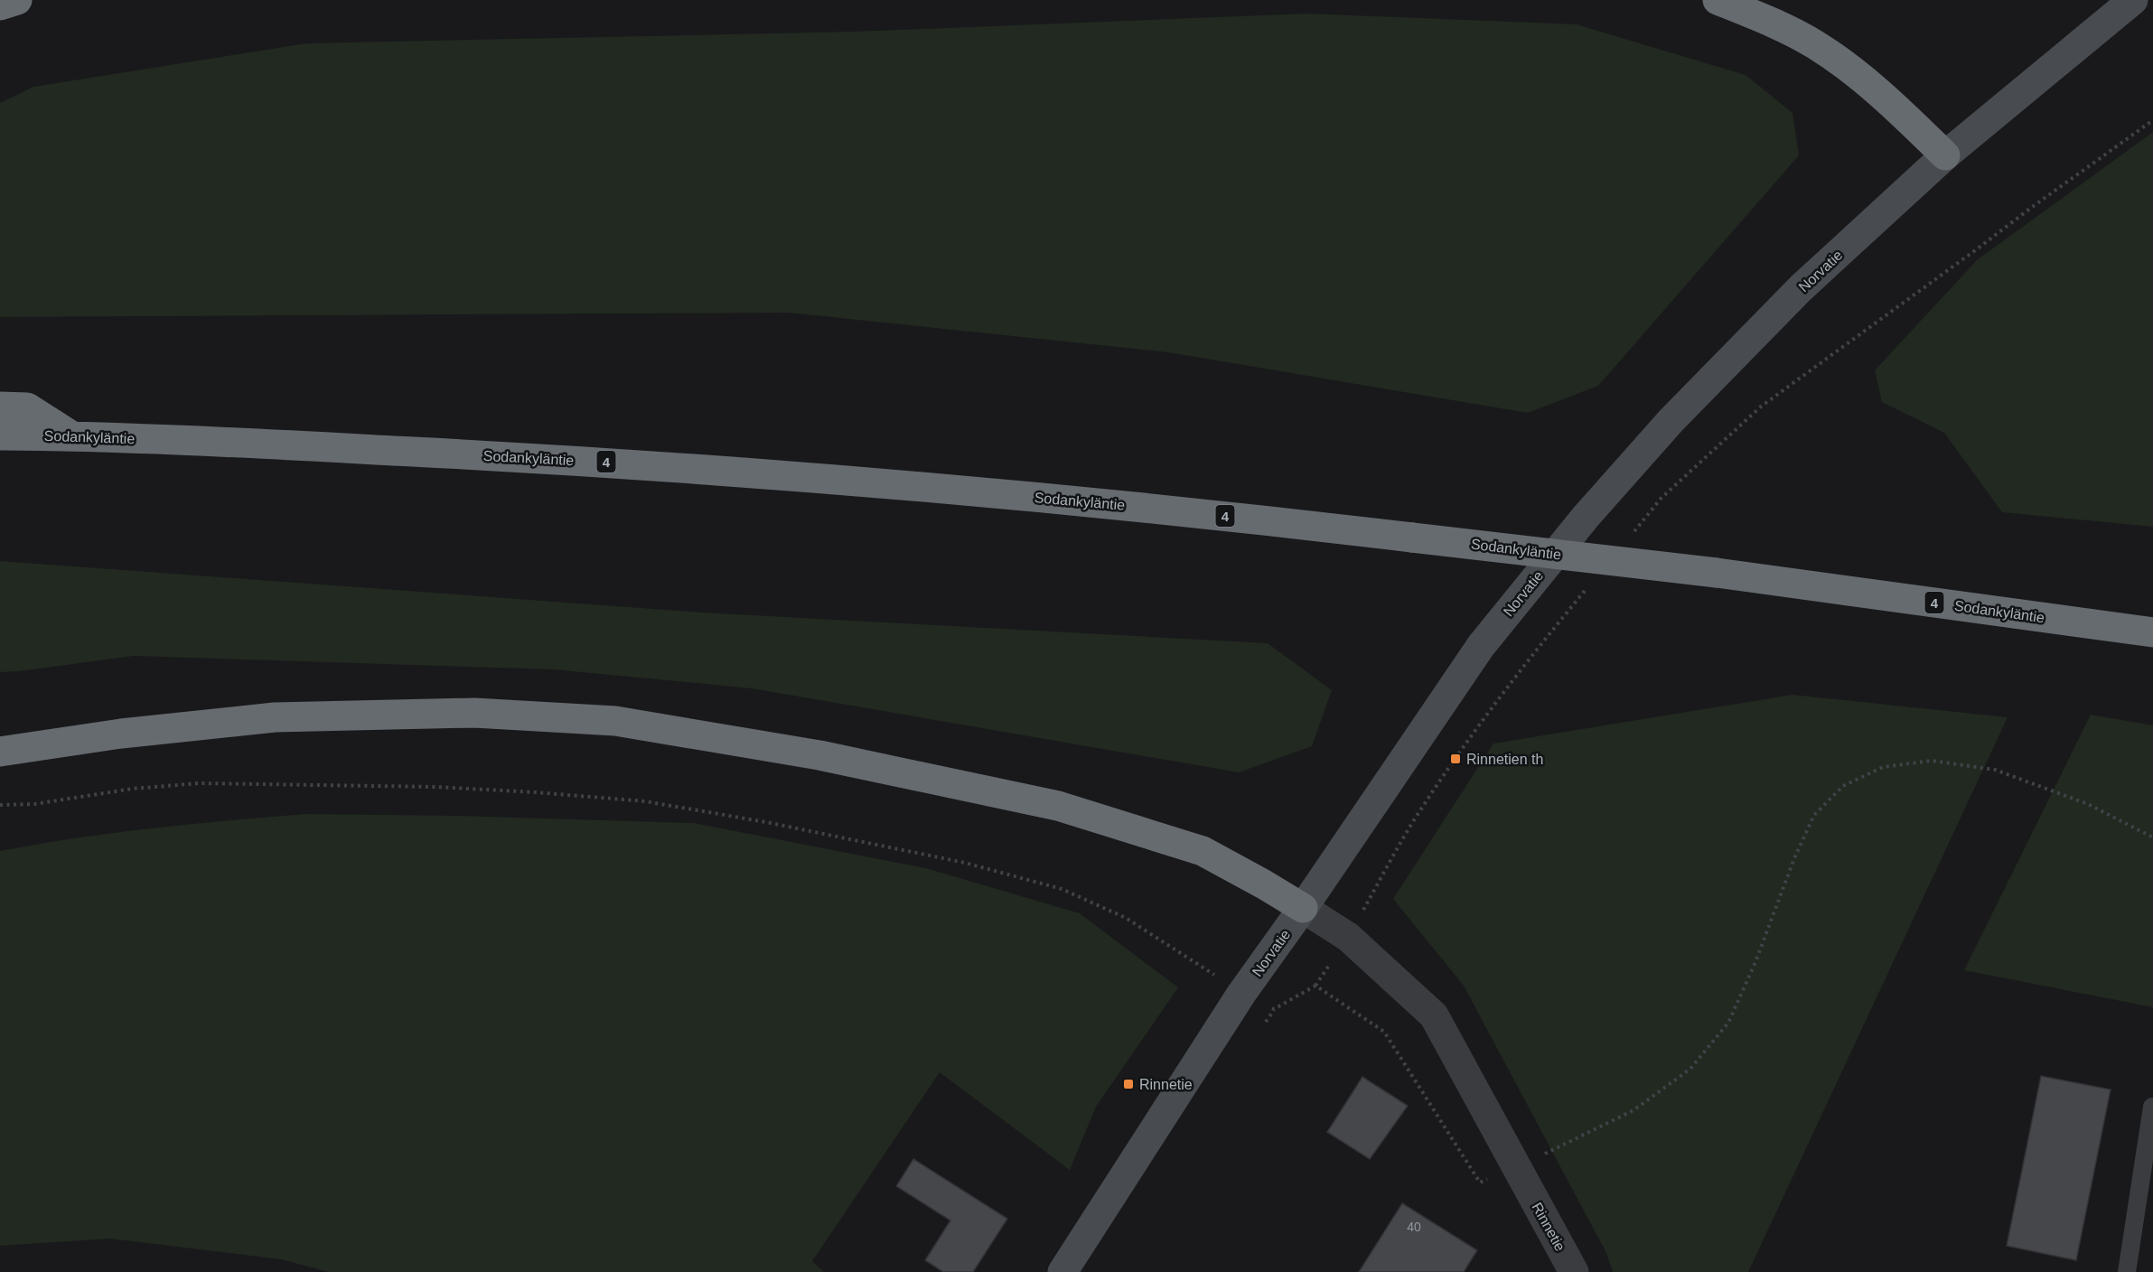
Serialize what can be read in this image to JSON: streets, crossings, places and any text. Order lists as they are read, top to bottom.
{
  "streets": {
    "highway": ["Sodankyläntie", "4"],
    "main road": ["Norvatie"],
    "street": ["Rinnetie"]
  },
  "crossings": [
    ["Norvatie", "Rinnetie"]
  ],
  "places": {
    "transit": ["Rinnetien th", "Rinnetie"]
  },
  "house_numbers": ["40"]
}
